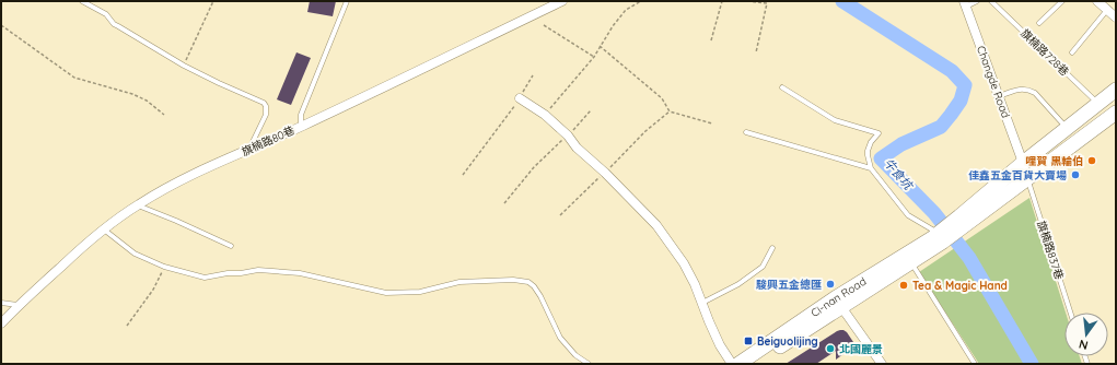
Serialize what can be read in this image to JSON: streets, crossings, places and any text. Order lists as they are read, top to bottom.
{
  "streets": {
    "main road": ["Ci-nan Road"],
    "street": ["Changde Road", "旗楠路80巷"],
    "lane": ["旗楠路728巷", "旗楠路837巷"]
  },
  "crossings": [
    ["Changde Road", "旗楠路837巷"]
  ],
  "water": ["牛食坑"],
  "places": {
    "other": [
      "哩賀 黑輪伯",
      "佳鑫五金百貨大賣場",
      "駿興五金總匯",
      "Tea & Magic Hand",
      "北國麗景"
    ],
    "transit": ["Beiguolijing"]
  },
  "north": "bottom"
}
